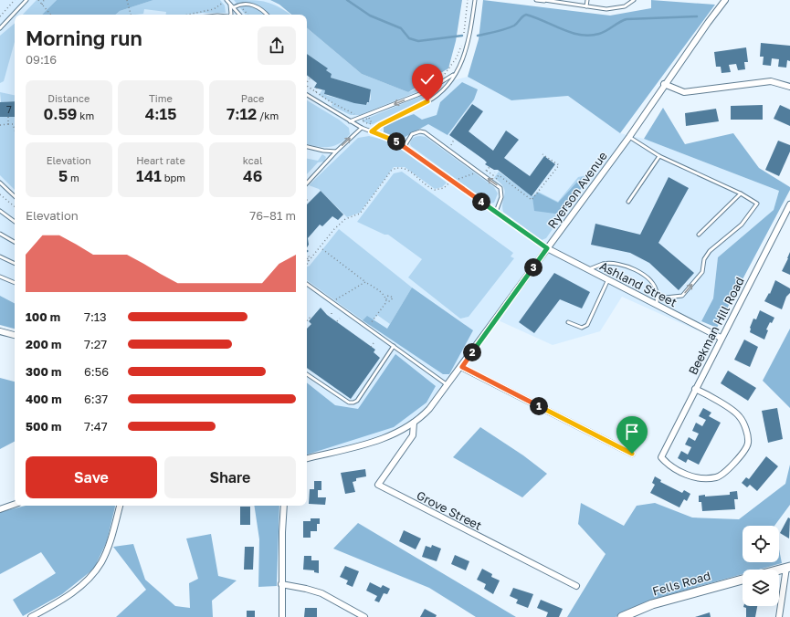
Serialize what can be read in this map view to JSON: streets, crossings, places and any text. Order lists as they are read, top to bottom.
{
  "streets": {
    "street": [
      "Ryerson Avenue",
      "Ashland Street",
      "Beekman Hill Road",
      "Grove Street",
      "Fells Road"
    ]
  },
  "crossings": [
    ["Ryerson Avenue", "Ashland Street"],
    ["Ryerson Avenue", "Grove Street"],
    ["Ashland Street", "Beekman Hill Road"]
  ],
  "house_numbers": ["7"],
  "page": {
    "heading": ["Morning run", "09:16"],
    "stats": [
      ["Distance", "0.59 km"],
      ["Time", "4:15"],
      ["Pace", "7:12 /km"],
      ["Elevation", "5 m"],
      ["Heart rate", "141 bpm"],
      ["kcal", "46"]
    ],
    "pins": [
      "5",
      "4",
      "3",
      "2",
      "1"
    ],
    "chart": ["Elevation", "76–81 m"],
    "list": [
      {
        "name": "100 m",
        "note": "7:13"
      },
      {
        "name": "200 m",
        "note": "7:27"
      },
      {
        "name": "300 m",
        "note": "6:56"
      },
      {
        "name": "400 m",
        "note": "6:37"
      },
      {
        "name": "500 m",
        "note": "7:47"
      }
    ],
    "buttons": ["Save", "Share"]
  }
}
